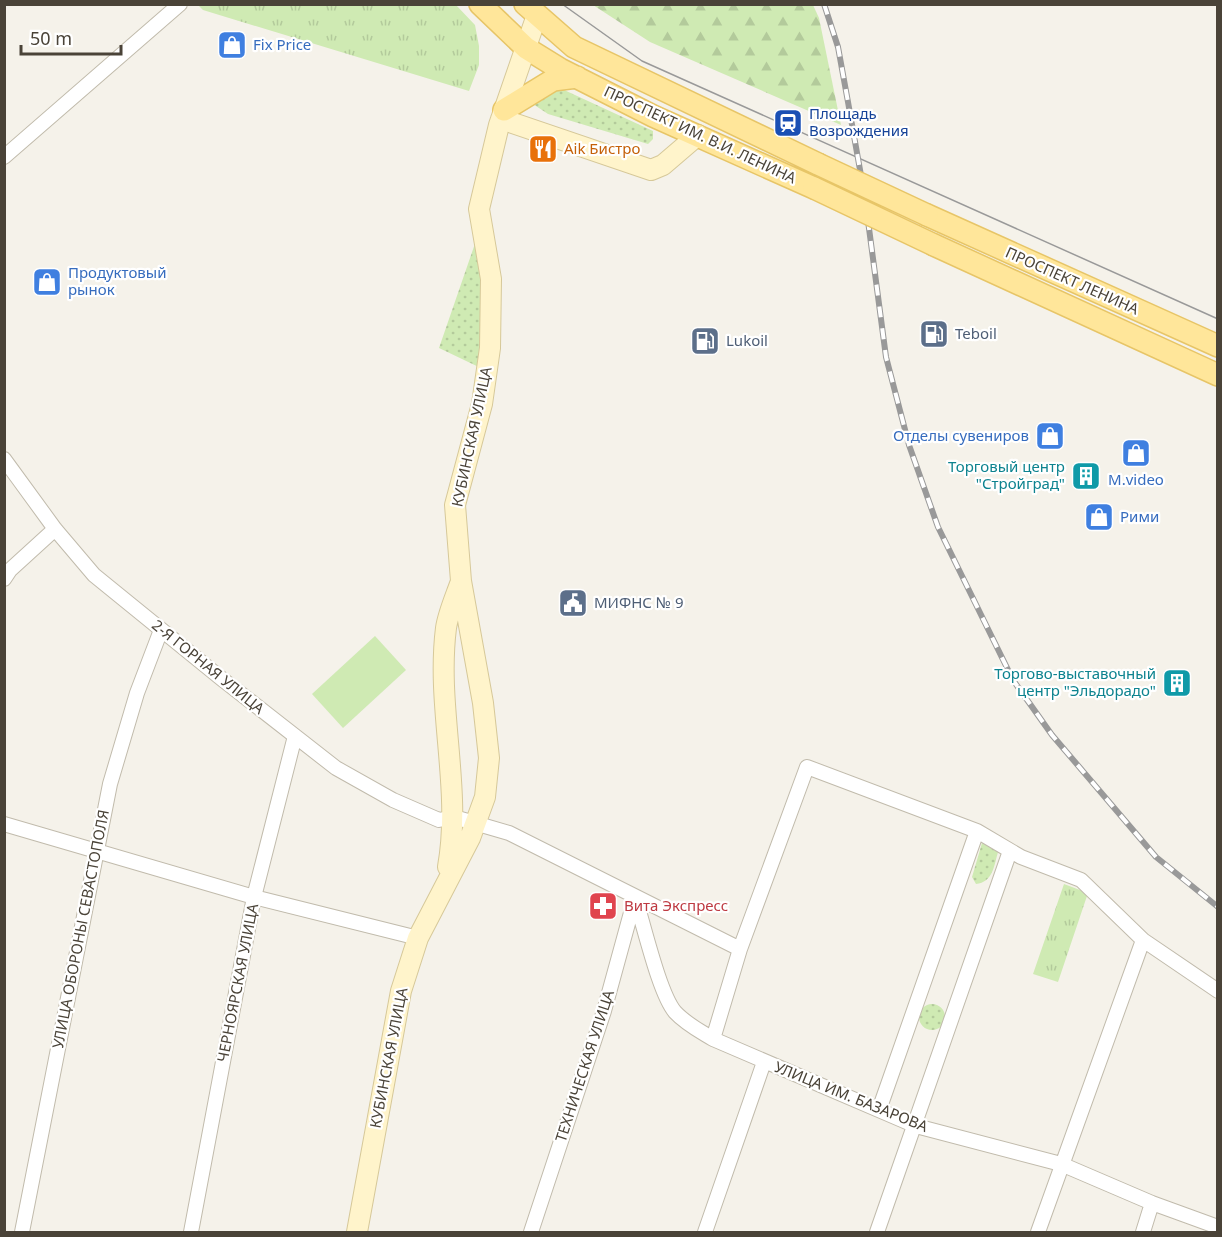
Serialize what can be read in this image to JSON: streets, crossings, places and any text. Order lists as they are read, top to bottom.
{
  "streets": {
    "main road": ["ПРОСПЕКТ ИМ. В.И. ЛЕНИНА", "ПРОСПЕКТ ЛЕНИНА"],
    "street": [
      "КУБИНСКАЯ УЛИЦА",
      "2-Я ГОРНАЯ УЛИЦА",
      "УЛИЦА ОБОРОНЫ СЕВАСТОПОЛЯ",
      "ЧЕРНОЯРСКАЯ УЛИЦА",
      "ТЕХНИЧЕСКАЯ УЛИЦА",
      "УЛИЦА ИМ. БАЗАРОВА"
    ]
  },
  "crossings": [
    ["ПРОСПЕКТ ИМ. В.И. ЛЕНИНА", "ПРОСПЕКТ ЛЕНИНА"],
    ["ПРОСПЕКТ ИМ. В.И. ЛЕНИНА", "КУБИНСКАЯ УЛИЦА"],
    ["КУБИНСКАЯ УЛИЦА", "2-Я ГОРНАЯ УЛИЦА"],
    ["2-Я ГОРНАЯ УЛИЦА", "УЛИЦА ОБОРОНЫ СЕВАСТОПОЛЯ"],
    ["2-Я ГОРНАЯ УЛИЦА", "ЧЕРНОЯРСКАЯ УЛИЦА"],
    ["ТЕХНИЧЕСКАЯ УЛИЦА", "УЛИЦА ИМ. БАЗАРОВА"]
  ],
  "places": {
    "shop": [
      "Fix Price",
      "Продуктовый рынок",
      "Отделы сувениров",
      "M.video",
      "Рими"
    ],
    "station": ["Площадь Возрождения"],
    "restaurant": ["Aik Бистро"],
    "fuel station": ["Teboil", "Lukoil"],
    "building": ["Торговый центр \"Стройград\"", "Торгово-выставочный центр \"Эльдорадо\""],
    "public building": ["МИФНС № 9"],
    "pharmacy": ["Вита Экспресс"]
  },
  "scale_bar": "50 m"
}
